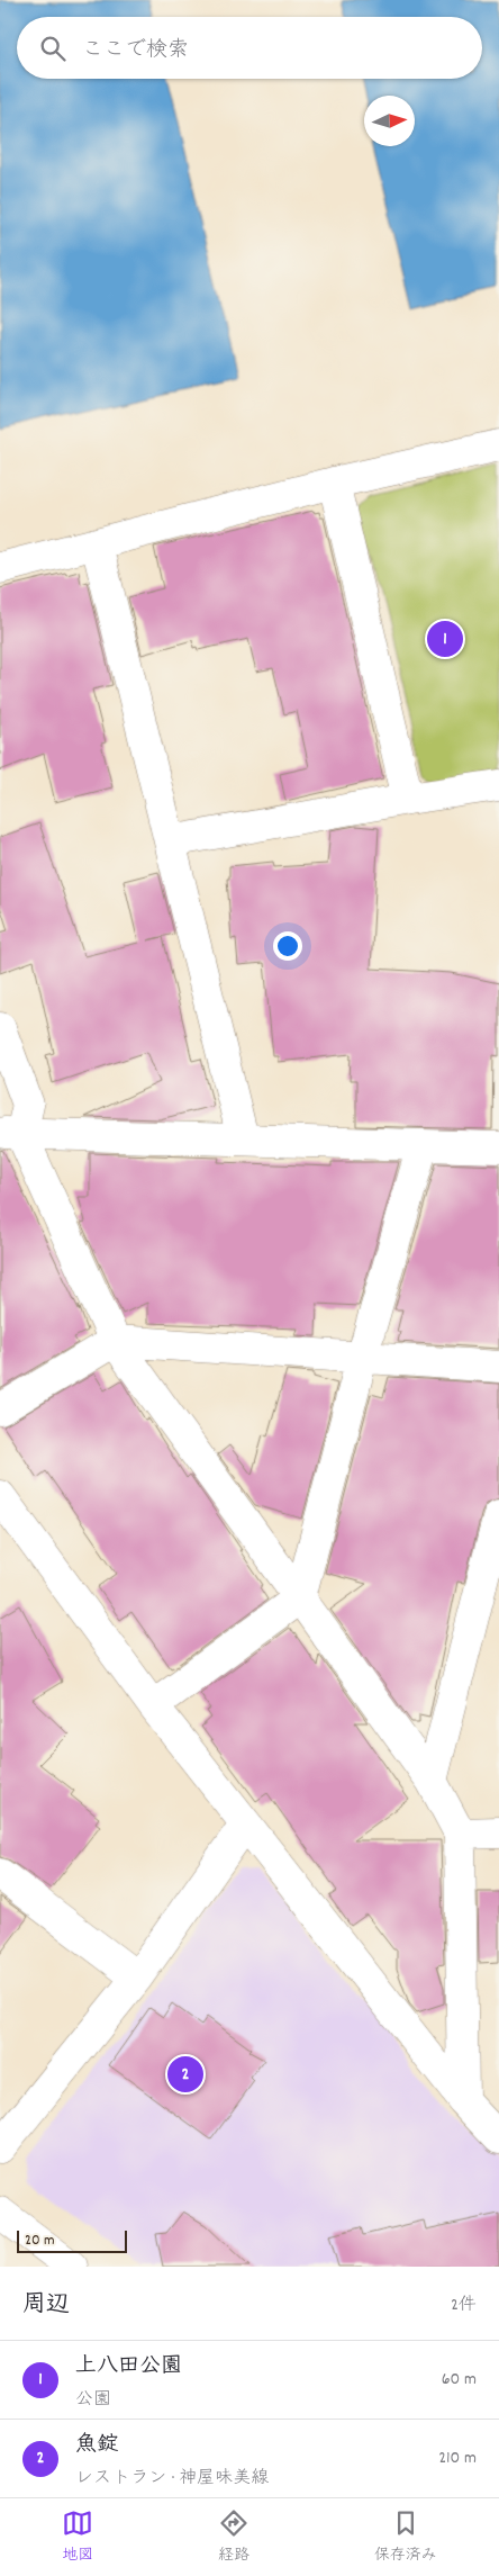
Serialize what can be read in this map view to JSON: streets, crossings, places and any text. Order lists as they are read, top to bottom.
{
  "scale_bar": "20 m",
  "north": "right",
  "page": {
    "search": "ここで検索",
    "pins": ["1", "2"],
    "scale": "20 m",
    "heading": ["周辺", "2件"],
    "list": [
      {
        "mark": "1",
        "name": "上八田公園",
        "note": "公園",
        "value": "60 m"
      },
      {
        "mark": "2",
        "name": "魚錠",
        "note": "レストラン · 神屋味美線",
        "value": "210 m"
      }
    ],
    "nav": ["地図", "経路", "保存済み"]
  }
}
